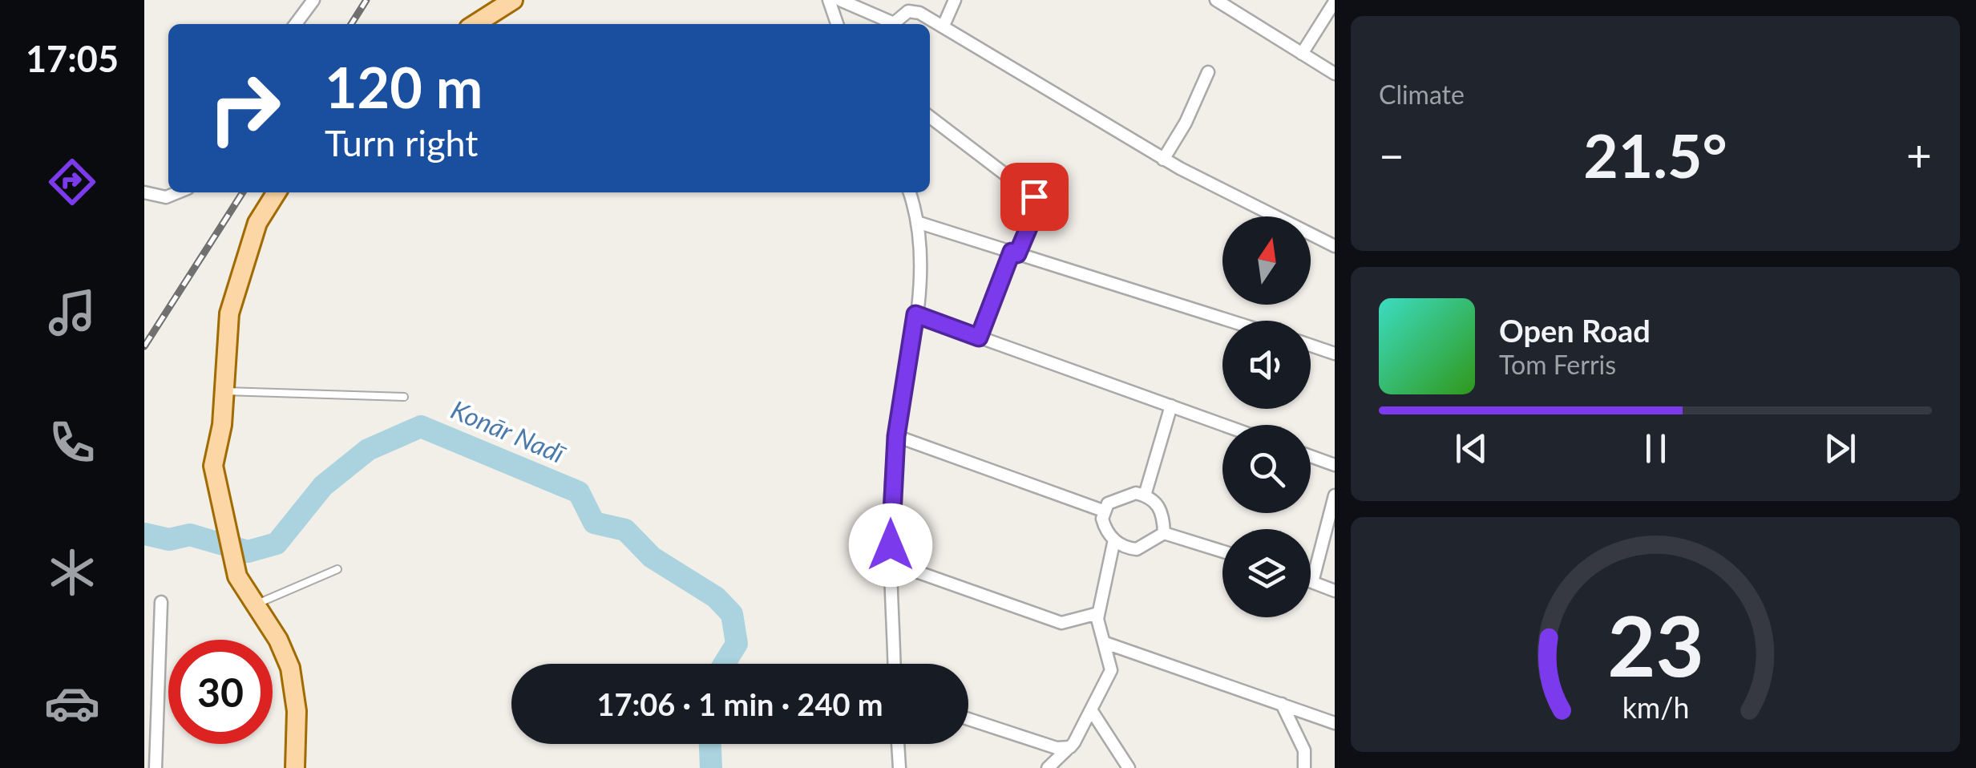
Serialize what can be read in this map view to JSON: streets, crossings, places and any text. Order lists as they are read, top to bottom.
{
  "water": ["Konār Nadī"],
  "north": "top",
  "page": {
    "tabs": "17:05",
    "tile": "Climate",
    "turn": ["120 m", "Turn right"],
    "heat": ["−", "21.5°", "+"],
    "song": ["Open Road", "Tom Ferris"],
    "limit": "30",
    "trip": "17:06 · 1 min · 240 m",
    "gauge": ["23", "km/h"]
  }
}
